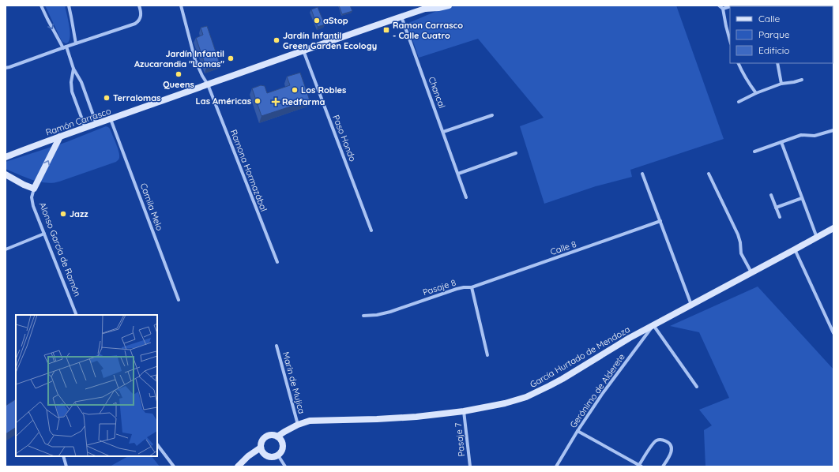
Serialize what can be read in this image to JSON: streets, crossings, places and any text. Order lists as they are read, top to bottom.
{
  "streets": {
    "street": [
      "Chancal",
      "Ramón Carrasco",
      "Paso Hondo",
      "Ramona Hormazábal",
      "Camila Melo",
      "Calle 8",
      "Alonso García de Ramón",
      "Pasaje 8",
      "García Hurtado de Mendoza",
      "Marín de Mujica",
      "Gerónimo de Alderete",
      "Pasaje 7"
    ]
  },
  "crossings": [
    ["Chancal", "Ramón Carrasco"],
    ["Ramón Carrasco", "Paso Hondo"],
    ["Ramón Carrasco", "Ramona Hormazábal"],
    ["Ramón Carrasco", "Camila Melo"],
    ["Ramón Carrasco", "Alonso García de Ramón"],
    ["Calle 8", "Pasaje 8"],
    ["García Hurtado de Mendoza", "Marín de Mujica"],
    ["García Hurtado de Mendoza", "Gerónimo de Alderete"],
    ["García Hurtado de Mendoza", "Pasaje 7"]
  ],
  "places": {
    "other": [
      "aStop",
      "Jardín Infantil Green Garden Ecology",
      "Jardín Infantil Azucarandia \"Lomas\"",
      "Queens",
      "Los Robles",
      "Terralomas",
      "Las Américas",
      "Jazz"
    ],
    "transit": ["Ramon Carrasco - Calle Cuatro"],
    "health": ["Redfarma"]
  },
  "legend": ["Calle", "Parque", "Edificio"]
}
